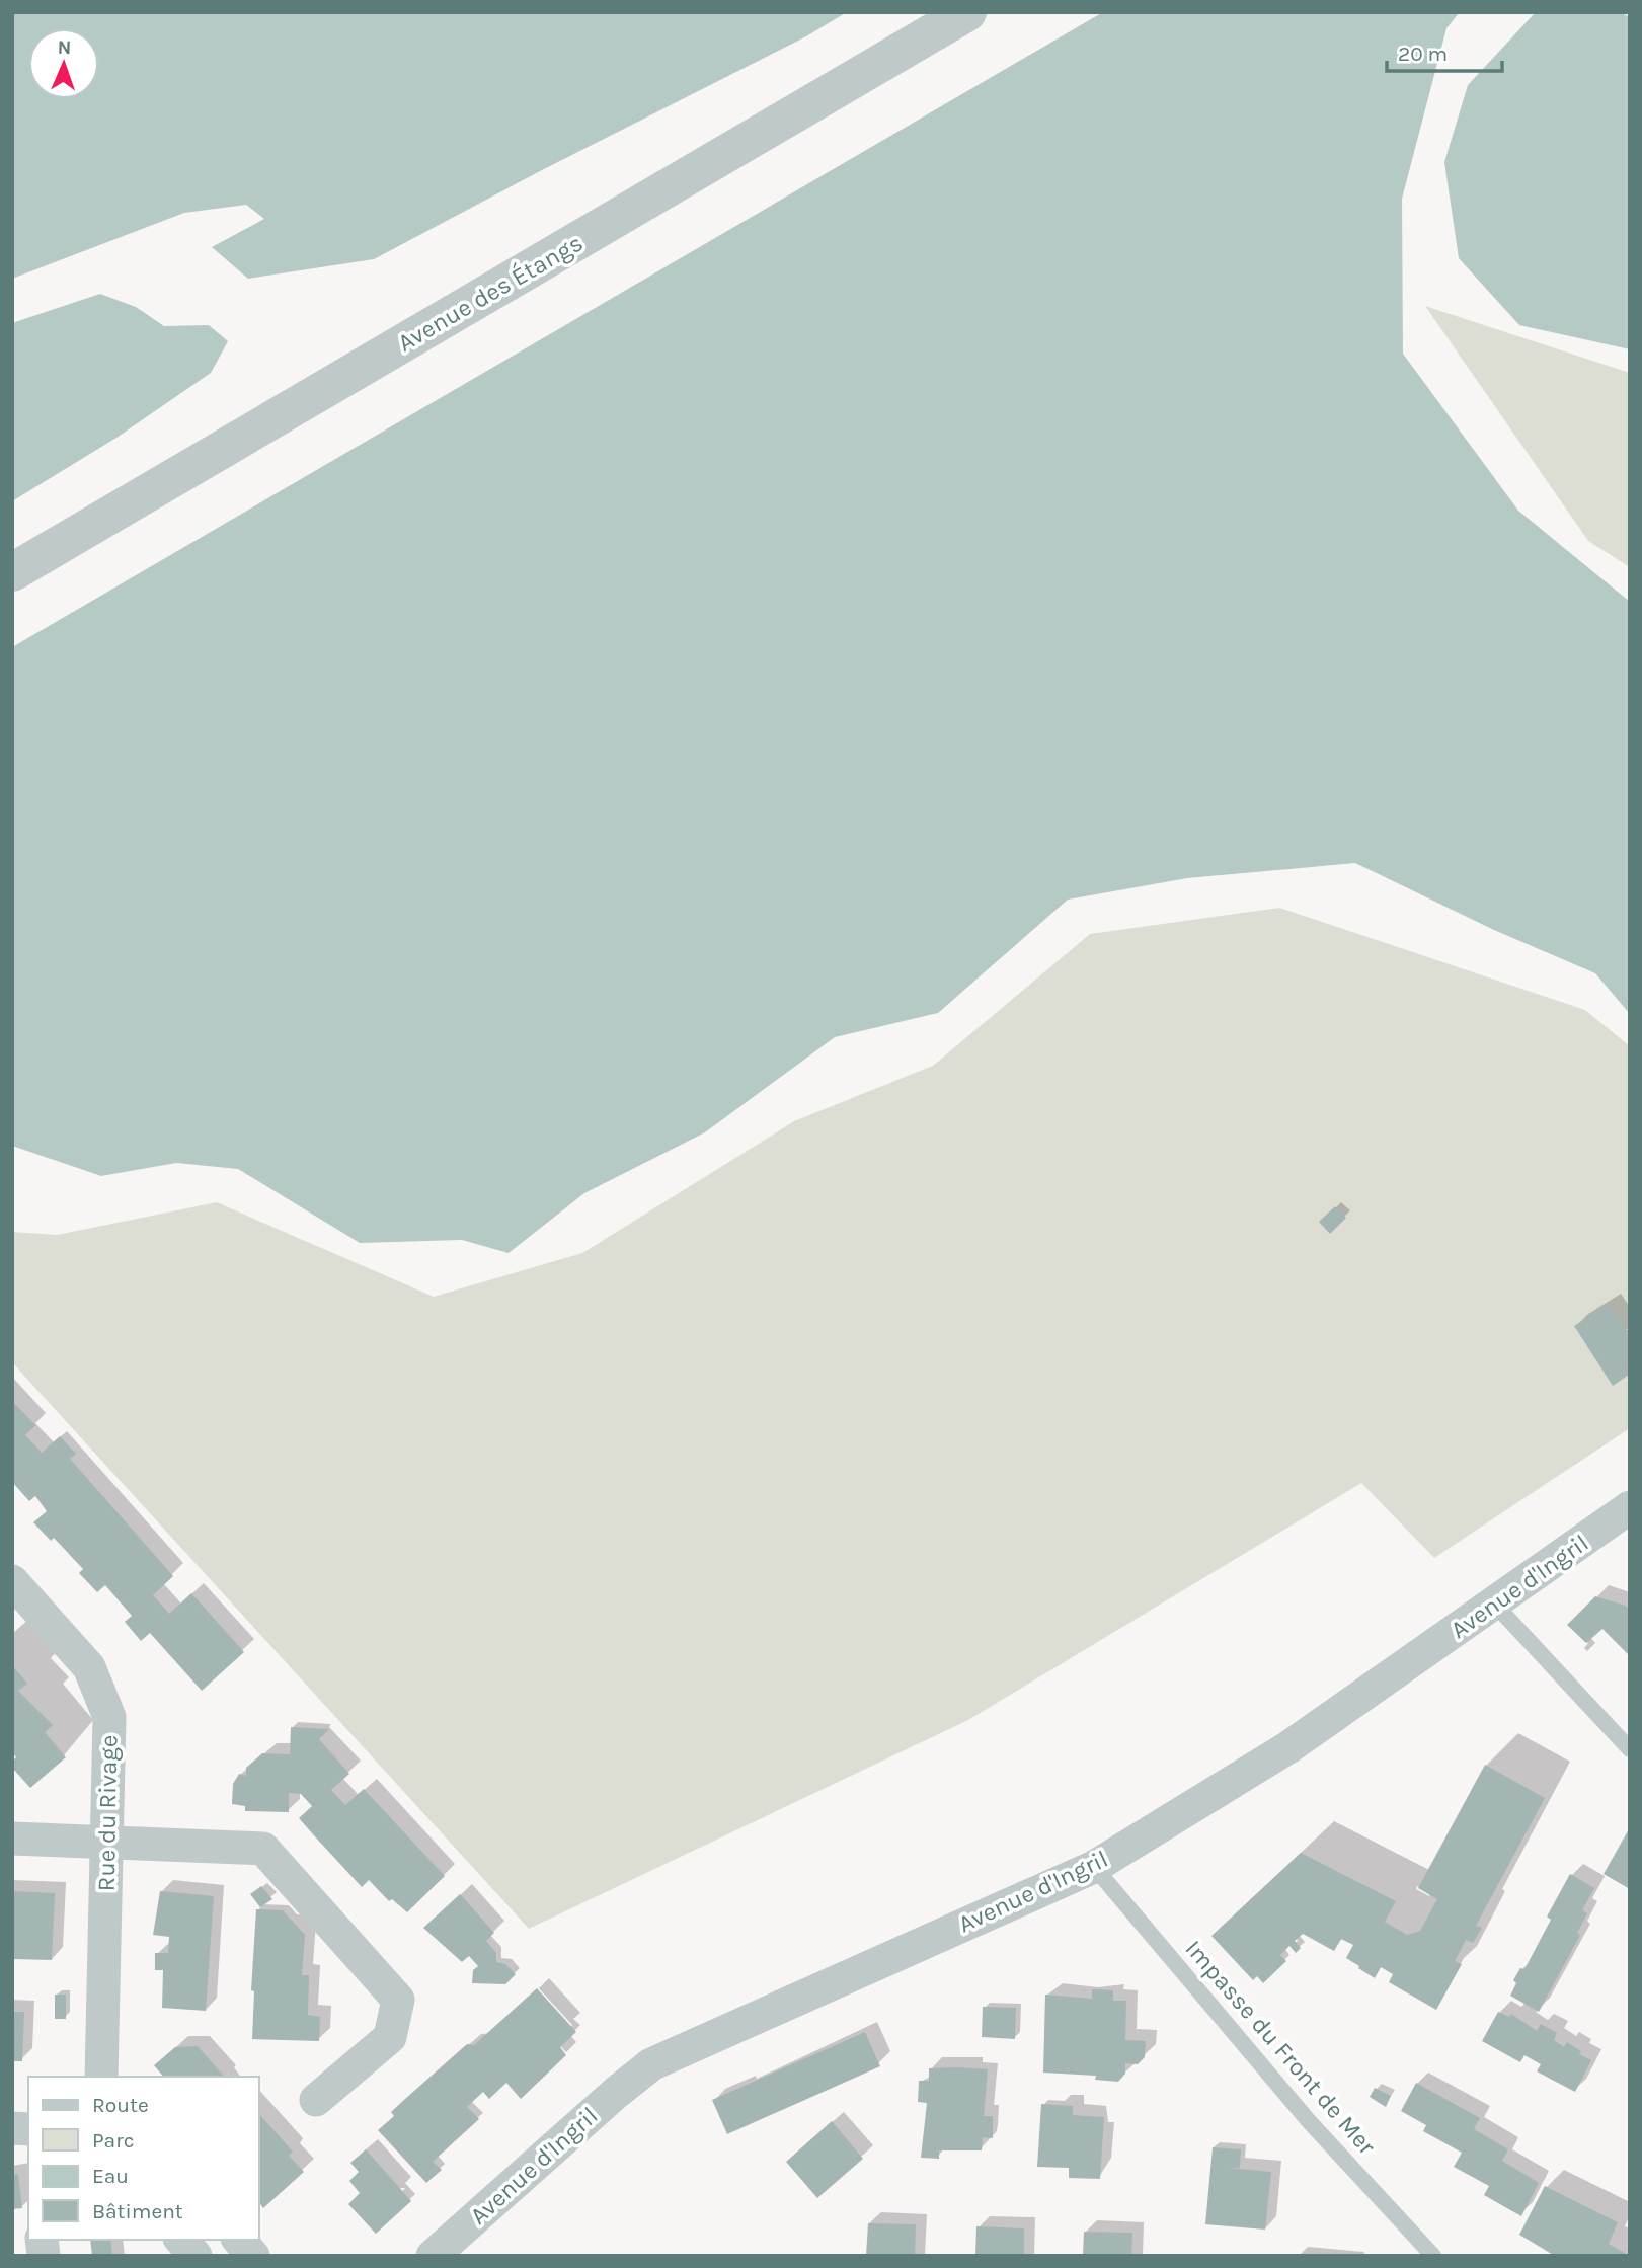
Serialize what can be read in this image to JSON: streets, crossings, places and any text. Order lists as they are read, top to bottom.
{
  "streets": {
    "street": ["Avenue des Étangs", "Avenue d'Ingril", "Rue du Rivage"],
    "lane": ["Impasse du Front de Mer"]
  },
  "crossings": [
    ["Avenue d'Ingril", "Impasse du Front de Mer"]
  ],
  "legend": [
    "Route",
    "Parc",
    "Eau",
    "Bâtiment"
  ],
  "scale_bar": "20 m",
  "north": "top"
}
